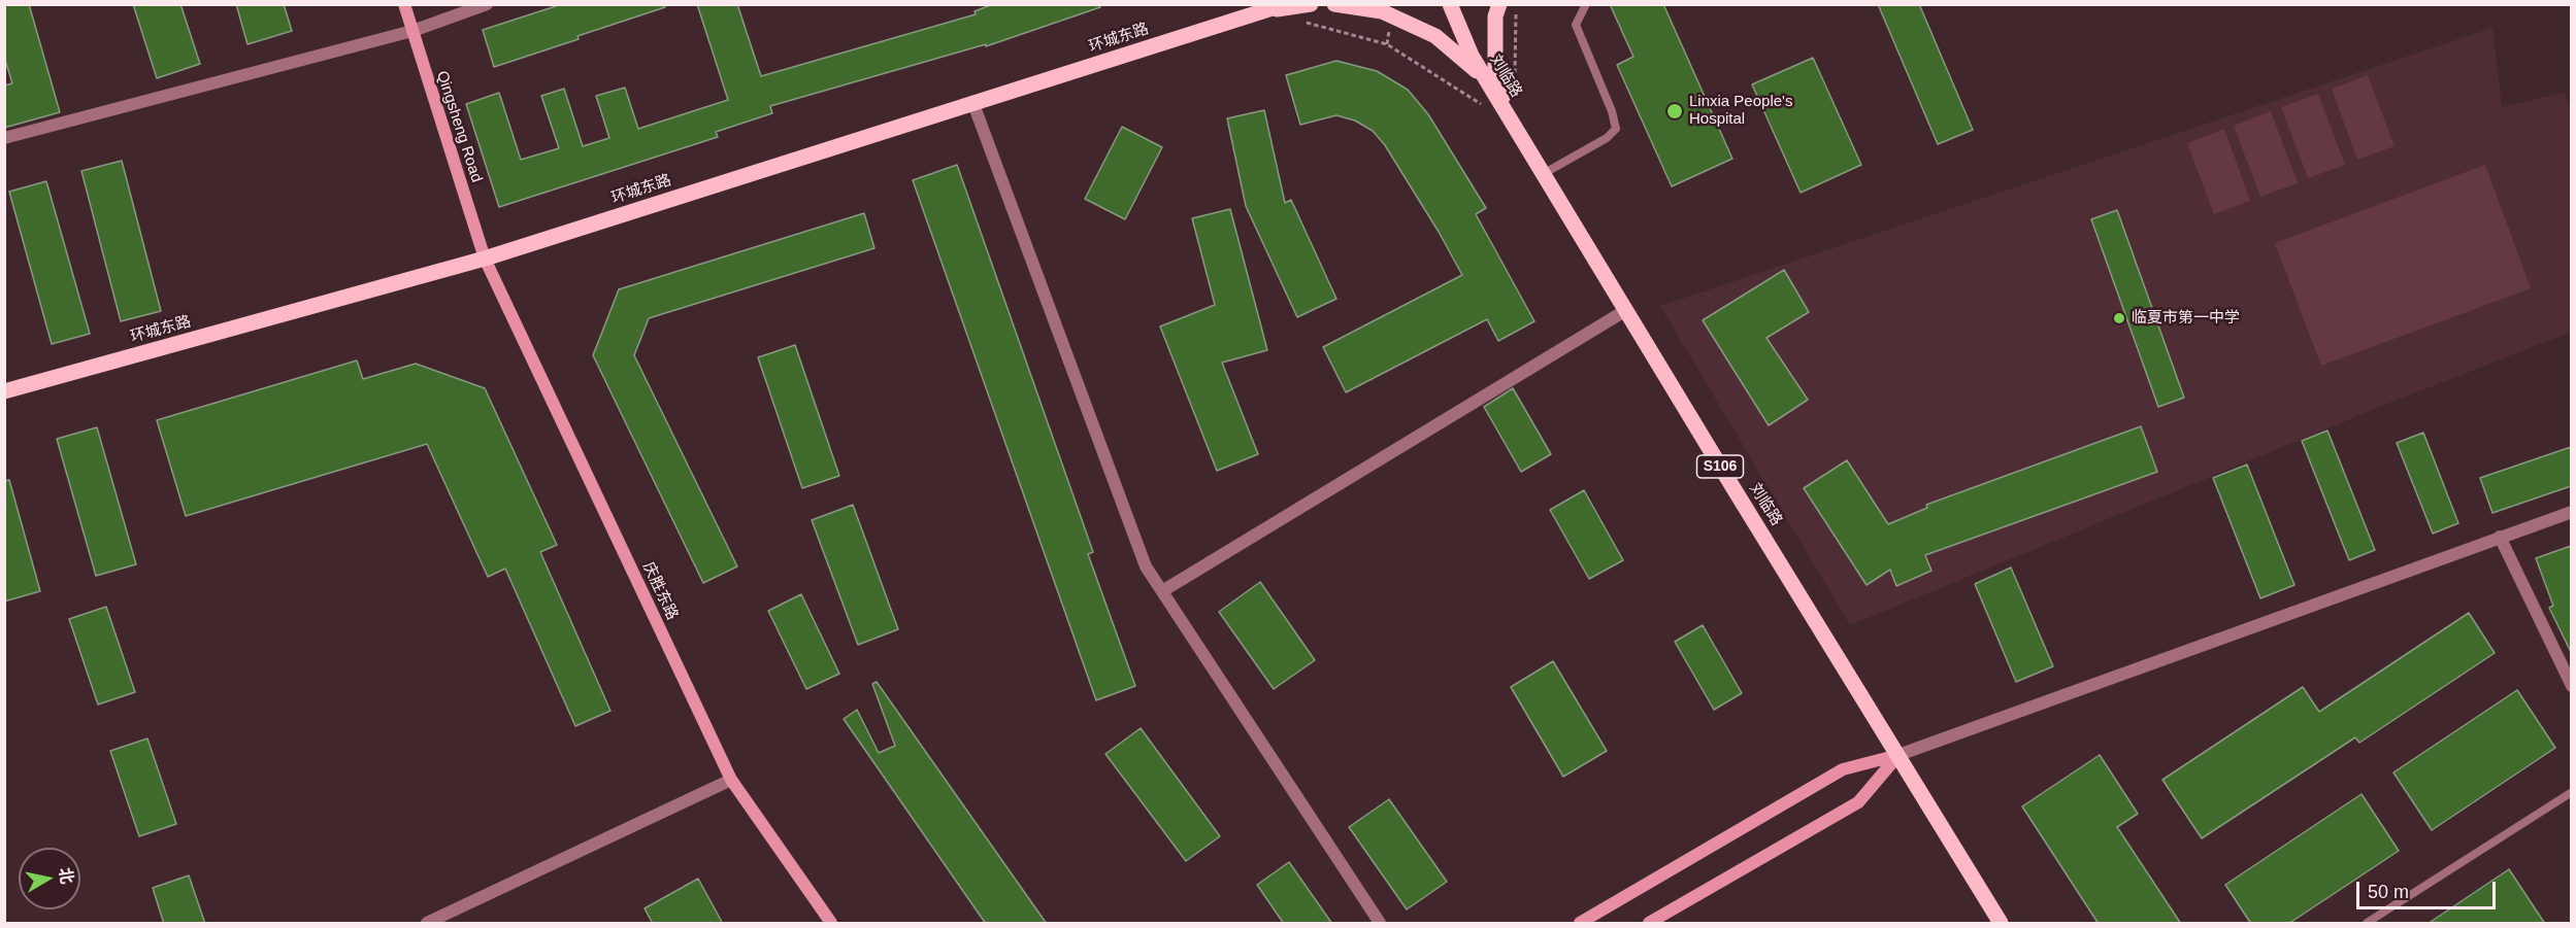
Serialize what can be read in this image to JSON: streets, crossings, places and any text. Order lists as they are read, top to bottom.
{
  "streets": {
    "main road": [
      "环城东路",
      "刘临路",
      "Qingsheng Road",
      "S106",
      "庆胜东路"
    ]
  },
  "crossings": [
    ["环城东路", "Qingsheng Road"],
    ["环城东路", "庆胜东路"],
    ["Qingsheng Road", "庆胜东路"]
  ],
  "places": ["Linxia People's Hospital", "临夏市第一中学"],
  "scale_bar": "50 m",
  "north": "right"
}
